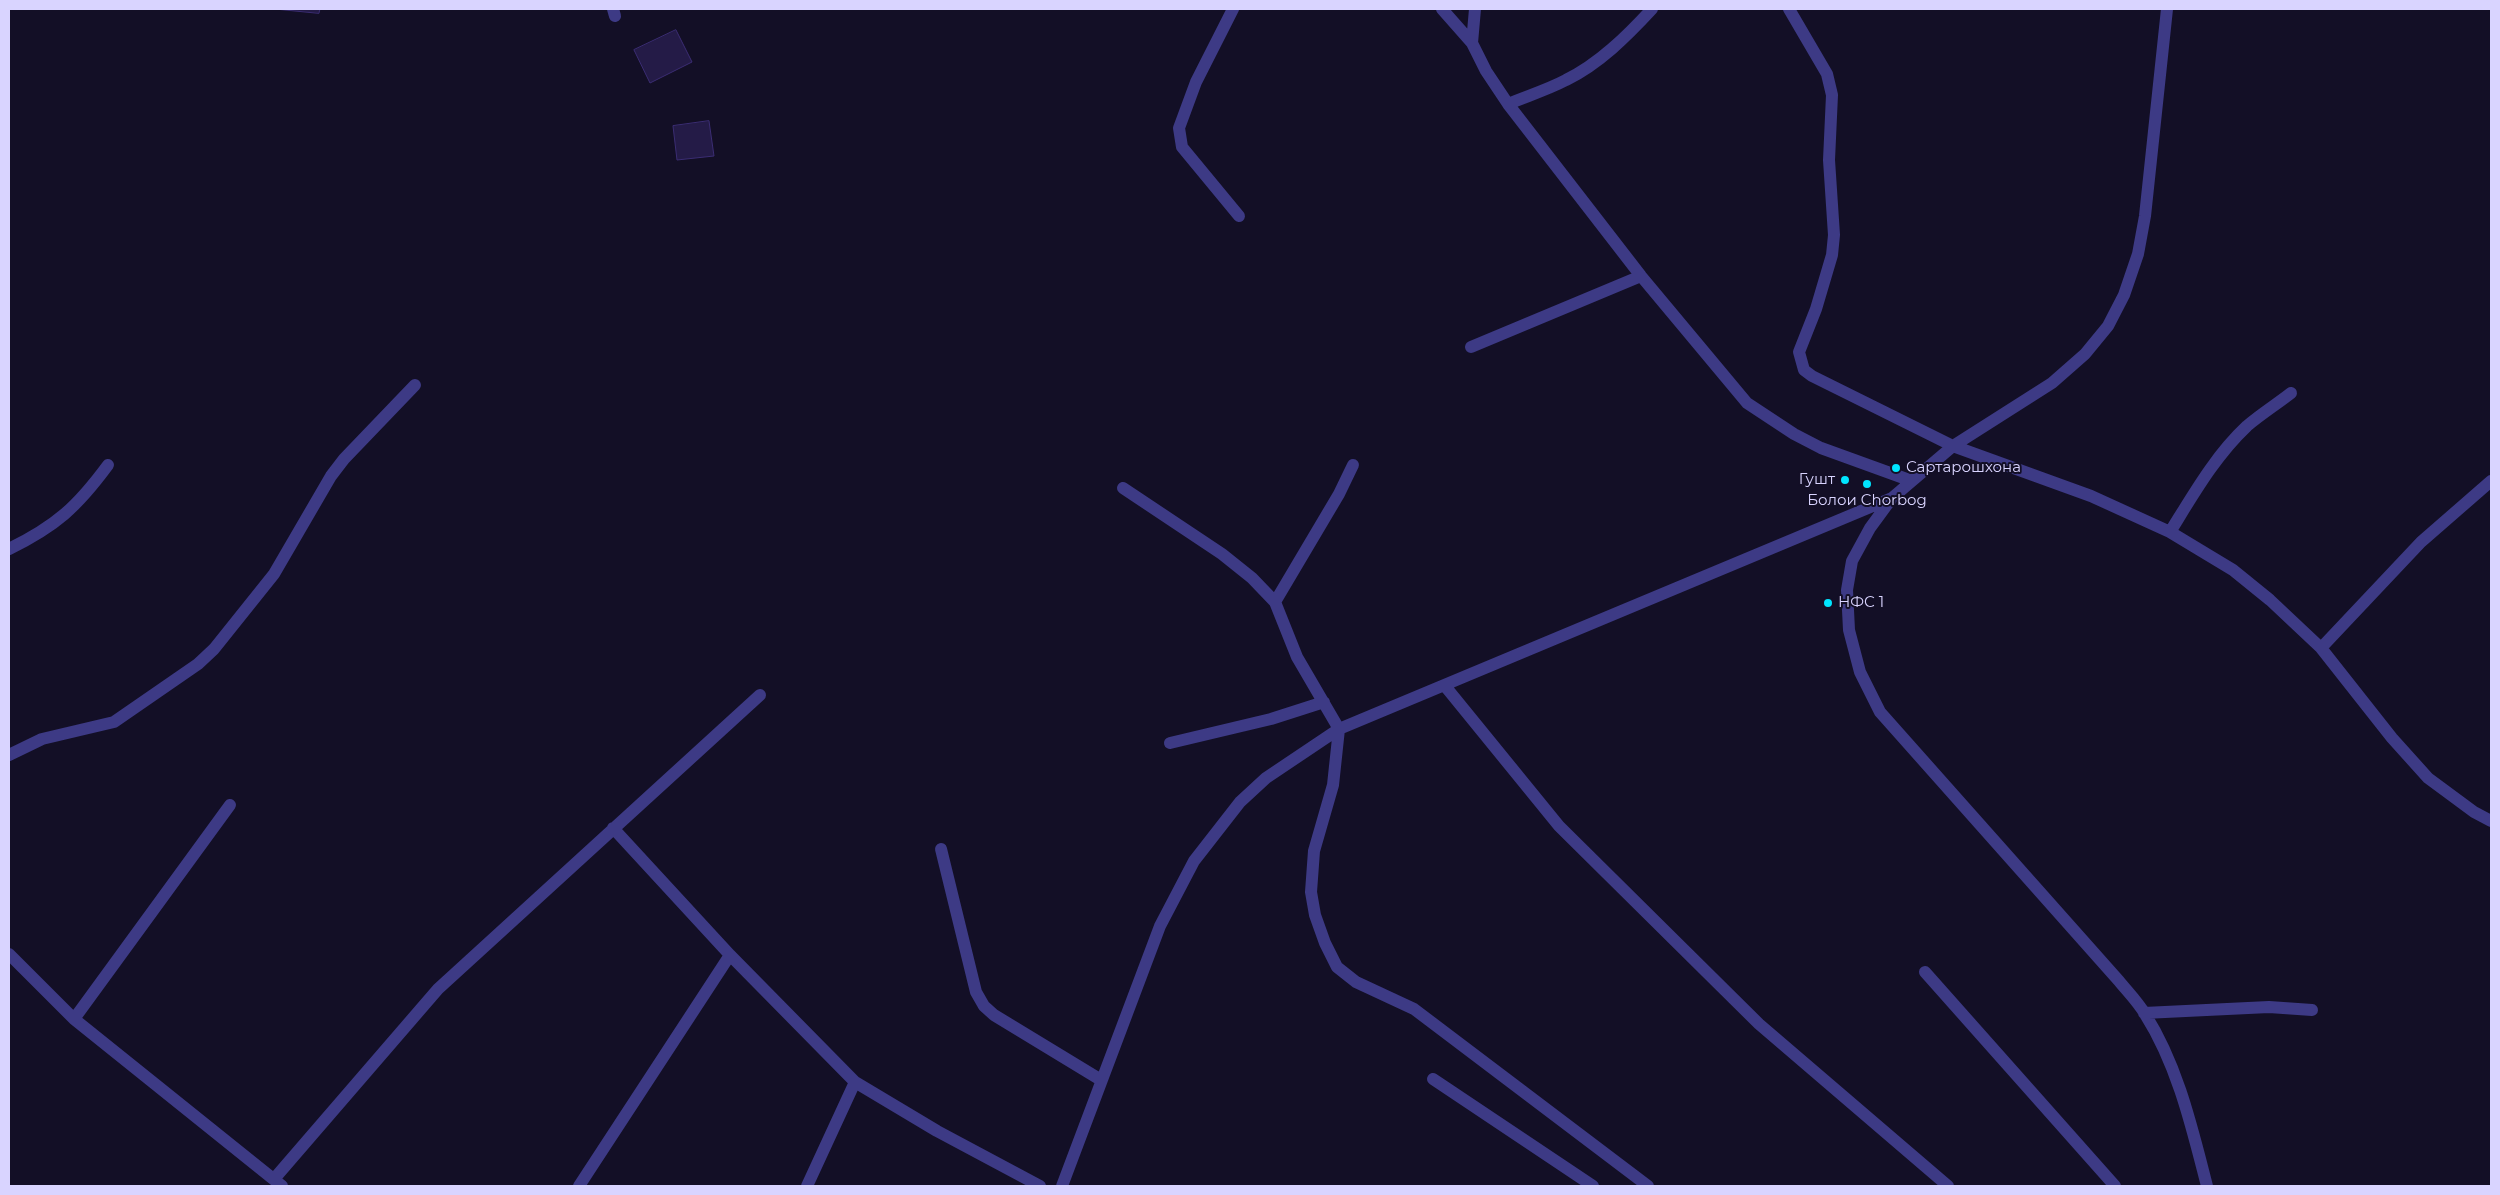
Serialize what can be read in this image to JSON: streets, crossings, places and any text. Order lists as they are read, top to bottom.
{
  "places": [
    "Сартарошхона",
    "Гушт",
    "Болои Chorbog",
    "НФС 1"
  ]
}
